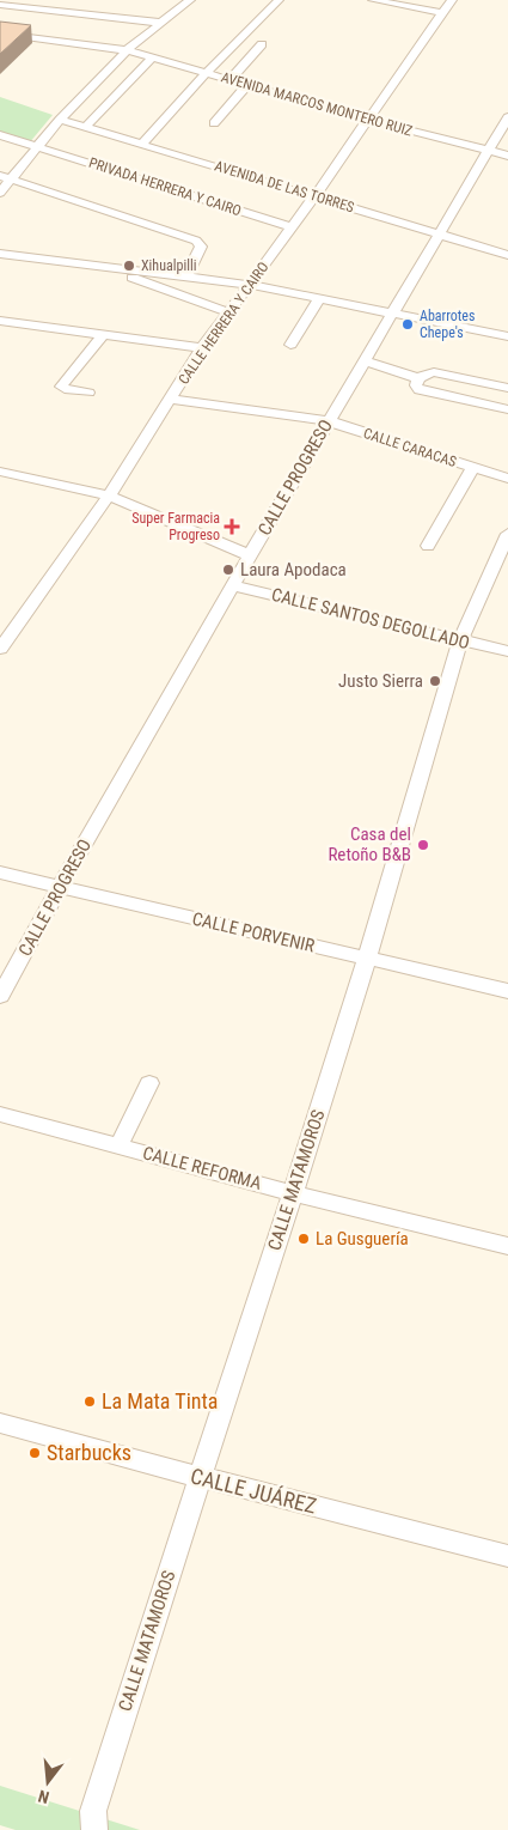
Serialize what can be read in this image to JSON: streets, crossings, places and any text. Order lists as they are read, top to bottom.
{
  "streets": {
    "street": [
      "AVENIDA MARCOS MONTERO RUIZ",
      "PRIVADA HERRERA Y CAIRO",
      "AVENIDA DE LAS TORRES",
      "CALLE HERRERA Y CAIRO",
      "CALLE CARACAS",
      "CALLE PROGRESO",
      "CALLE SANTOS DEGOLLADO",
      "CALLE PORVENIR",
      "CALLE REFORMA",
      "CALLE MATAMOROS",
      "CALLE JUÁREZ"
    ]
  },
  "crossings": [
    ["AVENIDA MARCOS MONTERO RUIZ", "CALLE HERRERA Y CAIRO"],
    ["AVENIDA MARCOS MONTERO RUIZ", "CALLE PROGRESO"],
    ["PRIVADA HERRERA Y CAIRO", "CALLE HERRERA Y CAIRO"],
    ["AVENIDA DE LAS TORRES", "CALLE HERRERA Y CAIRO"],
    ["AVENIDA DE LAS TORRES", "CALLE PROGRESO"],
    ["CALLE HERRERA Y CAIRO", "CALLE CARACAS"],
    ["CALLE CARACAS", "CALLE PROGRESO"],
    ["CALLE PROGRESO", "CALLE SANTOS DEGOLLADO"],
    ["CALLE PROGRESO", "CALLE PORVENIR"],
    ["CALLE SANTOS DEGOLLADO", "CALLE MATAMOROS"],
    ["CALLE PORVENIR", "CALLE MATAMOROS"],
    ["CALLE REFORMA", "CALLE MATAMOROS"],
    ["CALLE MATAMOROS", "CALLE JUÁREZ"]
  ],
  "places": {
    "other": [
      "Xihualpilli",
      "Abarrotes Chepe's",
      "Laura Apodaca",
      "Justo Sierra",
      "Casa del Retoño B&B",
      "La Gusguería",
      "La Mata Tinta",
      "Starbucks"
    ],
    "health": ["Super Farmacia Progreso"]
  },
  "north": "bottom"
}
